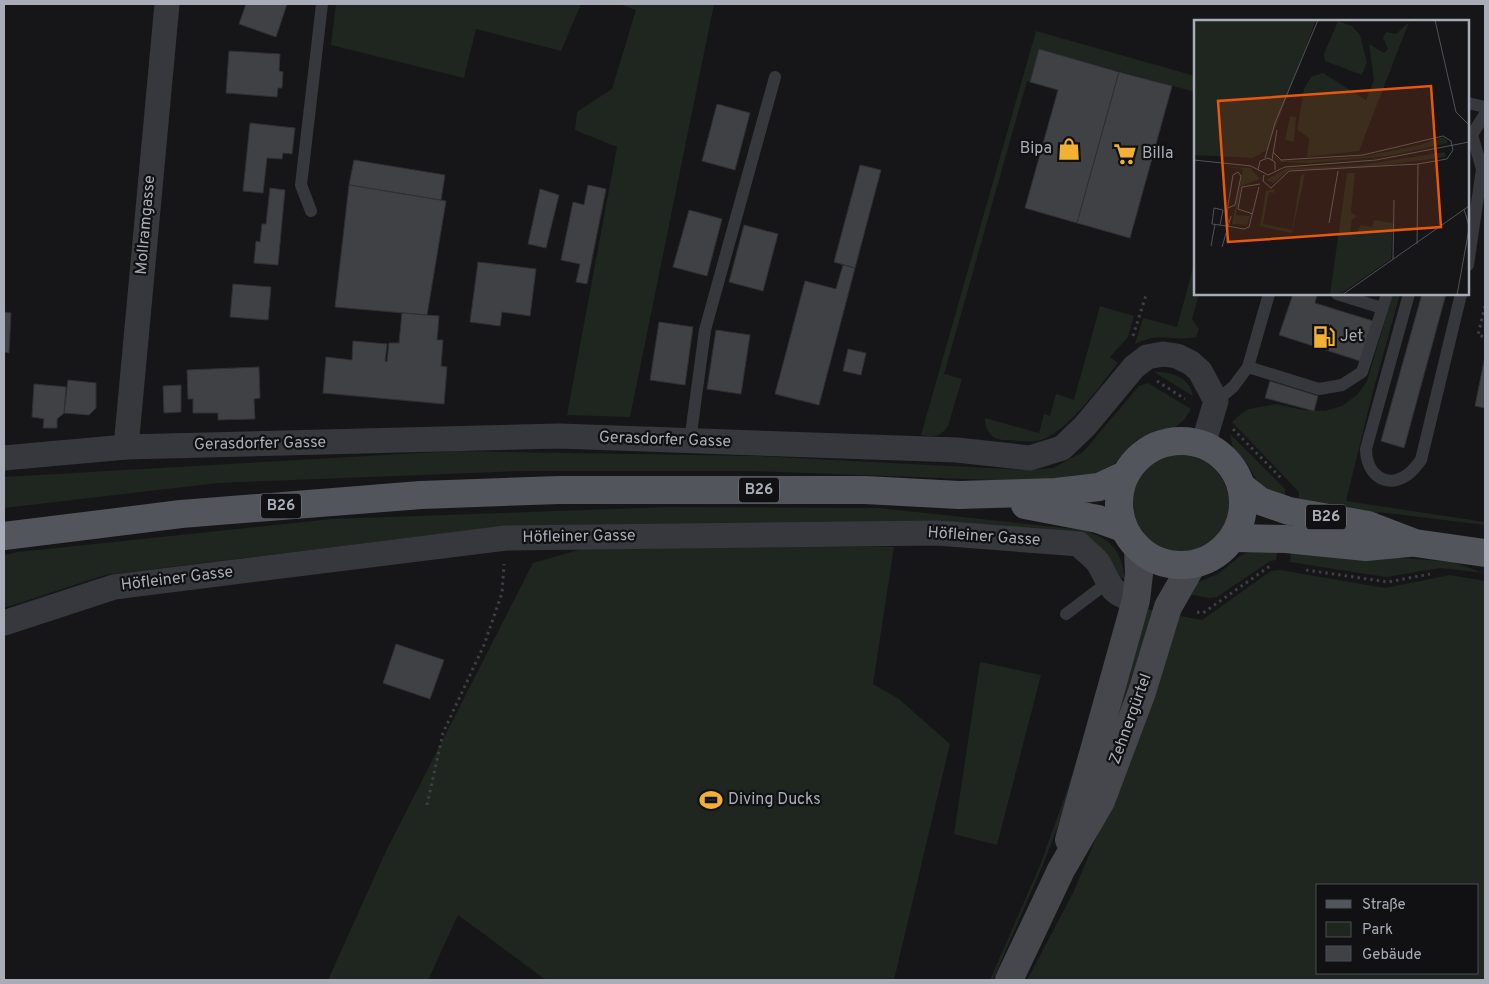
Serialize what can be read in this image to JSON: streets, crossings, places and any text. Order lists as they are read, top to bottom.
{
  "streets": {
    "main road": ["B26", "Zehnergürtel"],
    "street": ["Mollramgasse", "Gerasdorfer Gasse", "Höfleiner Gasse"]
  },
  "crossings": [
    ["Mollramgasse", "Gerasdorfer Gasse"],
    ["B26", "Zehnergürtel"],
    ["Höfleiner Gasse", "Zehnergürtel"]
  ],
  "places": {
    "shop": ["Bipa"],
    "supermarket": ["Billa"],
    "fuel station": ["Jet"],
    "sports": ["Diving Ducks"]
  },
  "legend": ["Straße", "Park", "Gebäude"]
}
